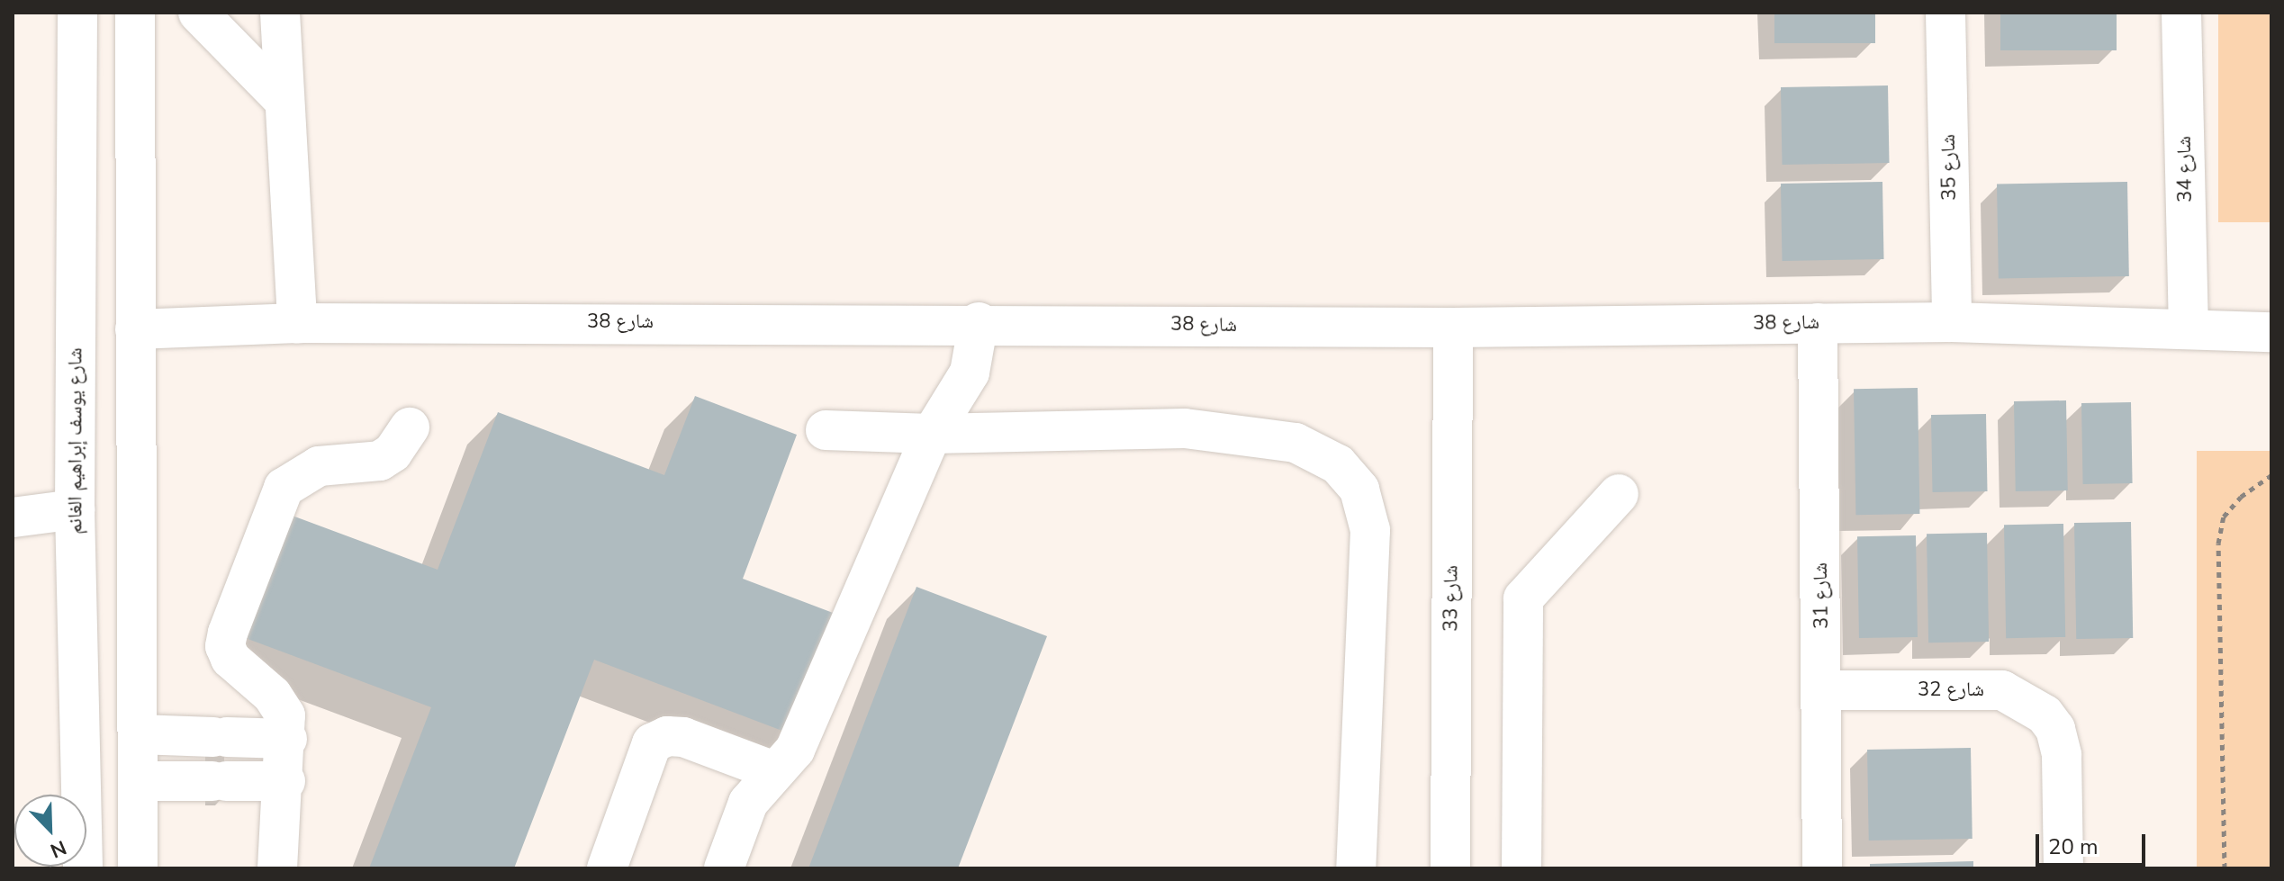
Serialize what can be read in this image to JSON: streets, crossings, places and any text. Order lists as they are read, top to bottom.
{
  "streets": {
    "street": [
      "شارع 35",
      "شارع 34",
      "شارع 38",
      "شارع يوسف إبراهيم الغانم",
      "شارع 31",
      "شارع 33",
      "شارع 32"
    ]
  },
  "crossings": [
    ["شارع 35", "شارع 38"],
    ["شارع 34", "شارع 38"],
    ["شارع 38", "شارع 31"],
    ["شارع 38", "شارع 33"],
    ["شارع 31", "شارع 32"]
  ],
  "scale_bar": "20 m",
  "north": "bottom right"
}
